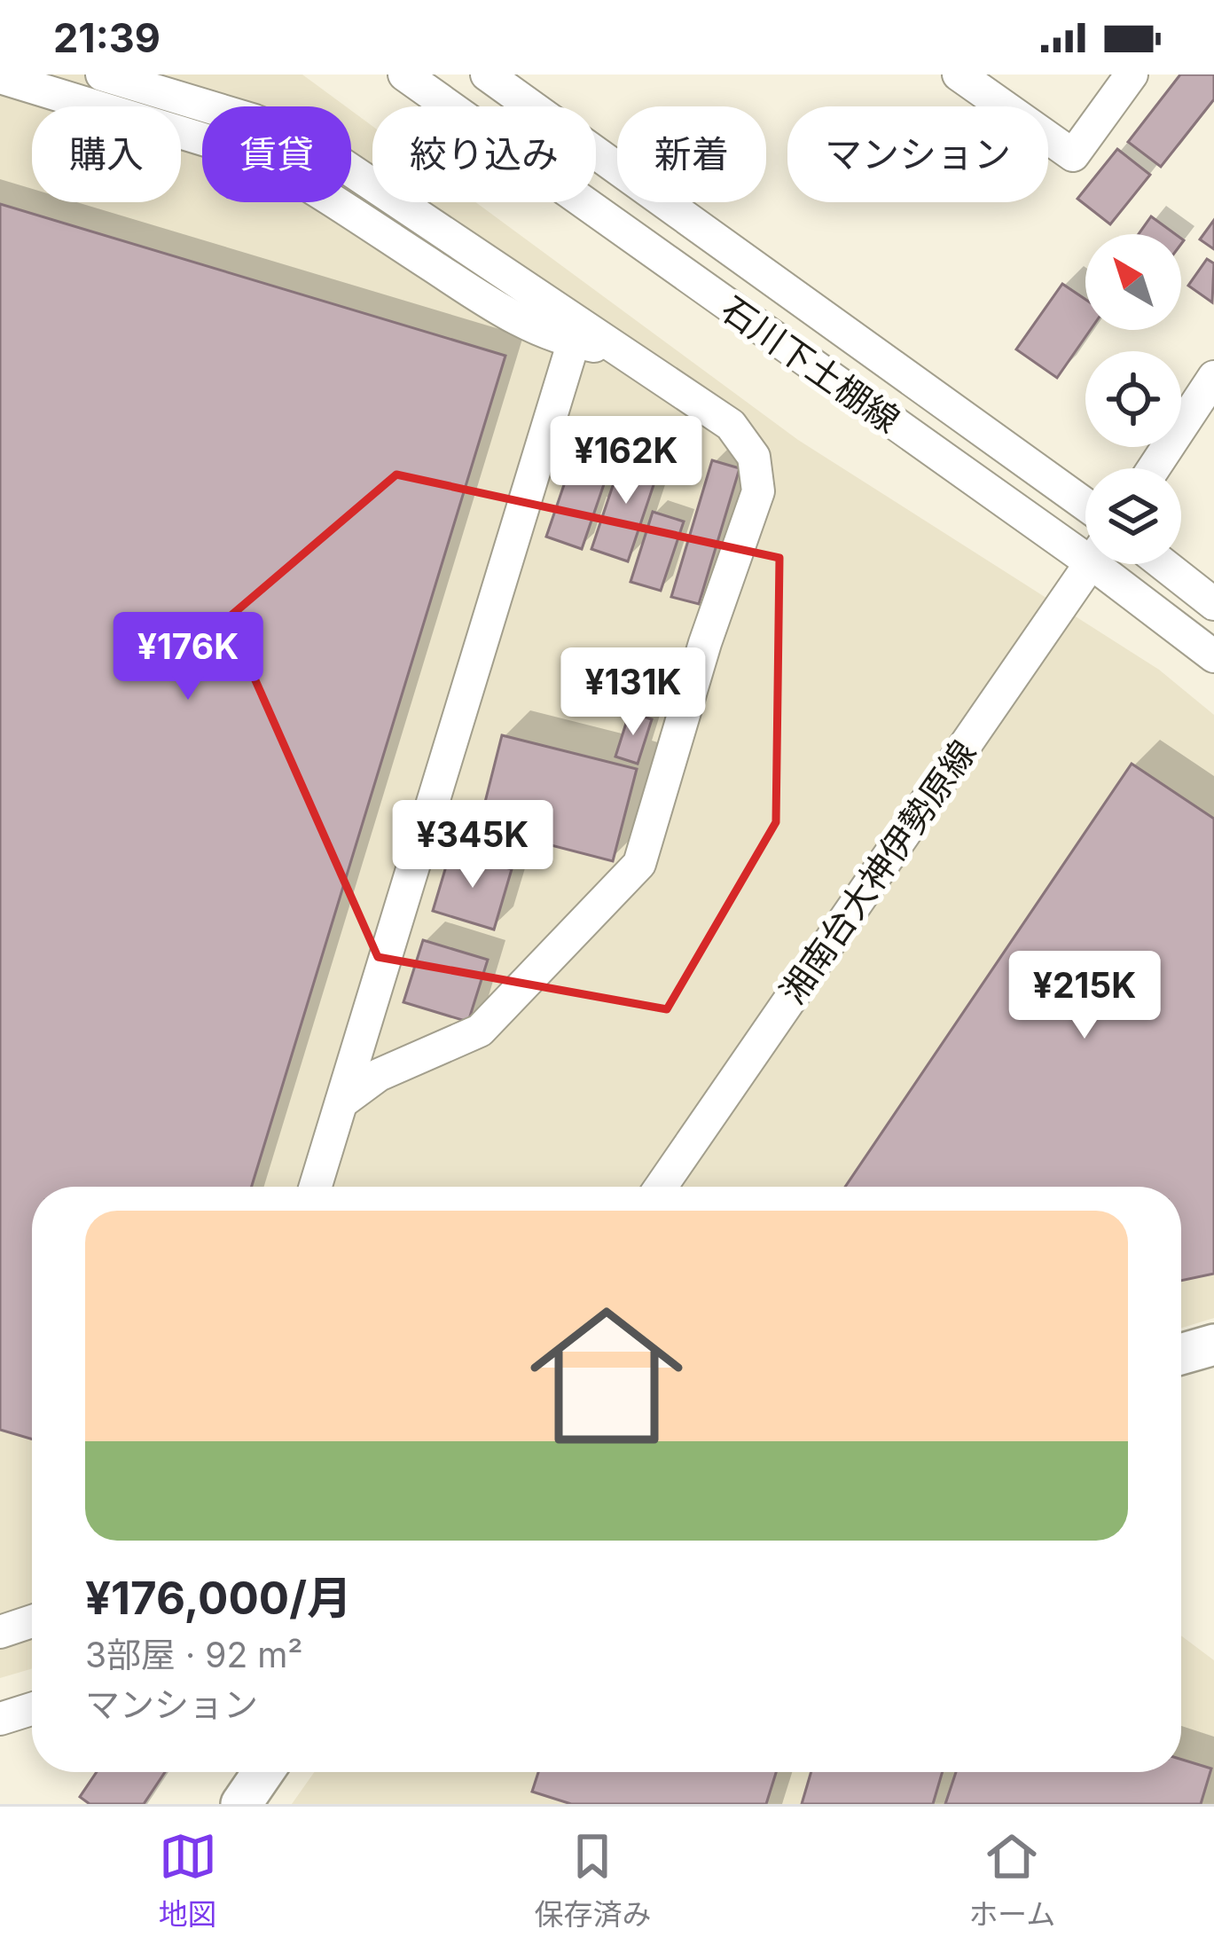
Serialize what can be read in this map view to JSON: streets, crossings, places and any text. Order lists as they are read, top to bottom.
{
  "streets": {
    "street": ["石川下土棚線", "湘南台大神伊勢原線"]
  },
  "north": "top left",
  "page": {
    "status": "21:39",
    "chip": [
      "購入",
      "賃貸",
      "絞り込み",
      "新着",
      "マンション"
    ],
    "price": [
      "¥162K",
      "¥176K",
      "¥131K",
      "¥345K",
      "¥215K"
    ],
    "list": [
      {
        "name": "¥176,000/月",
        "note": "3部屋 · 92 m² · マンション"
      }
    ],
    "tabs": ["地図", "保存済み", "ホーム"]
  }
}
